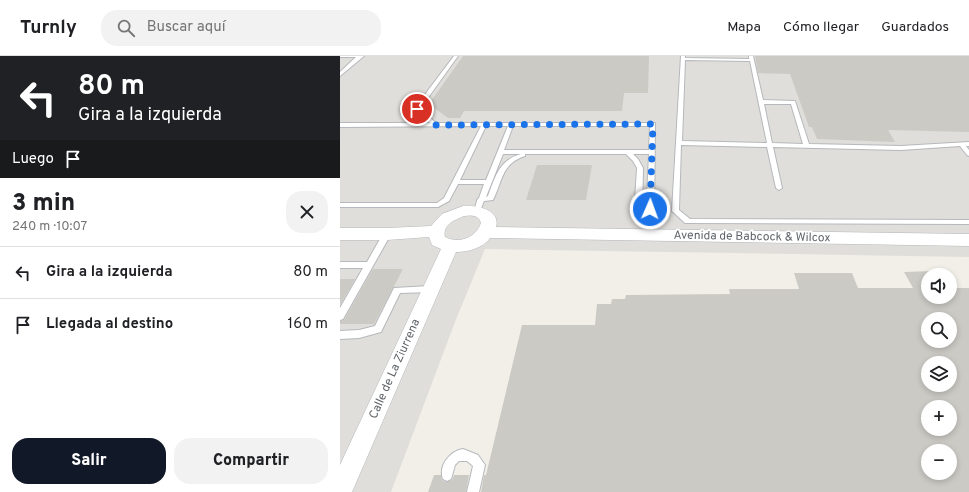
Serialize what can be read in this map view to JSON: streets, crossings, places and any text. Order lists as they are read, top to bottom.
{
  "streets": {
    "street": ["Avenida de Babcock & Wilcox", "Calle de La Ziurrena"]
  },
  "crossings": [
    ["Avenida de Babcock & Wilcox", "Calle de La Ziurrena"]
  ],
  "page": {
    "header": "Turnly",
    "search": "Buscar aquí",
    "nav": ["Mapa", "Cómo llegar", "Guardados"],
    "turn": ["80 m", "Gira a la izquierda"],
    "then": "Luego",
    "heading": ["3 min", "240 m · 10:07"],
    "list": [
      {
        "name": "Gira a la izquierda",
        "value": "80 m"
      },
      {
        "name": "Llegada al destino",
        "value": "160 m"
      }
    ],
    "map_buttons": ["+", "−"],
    "buttons": ["Salir", "Compartir"]
  }
}
